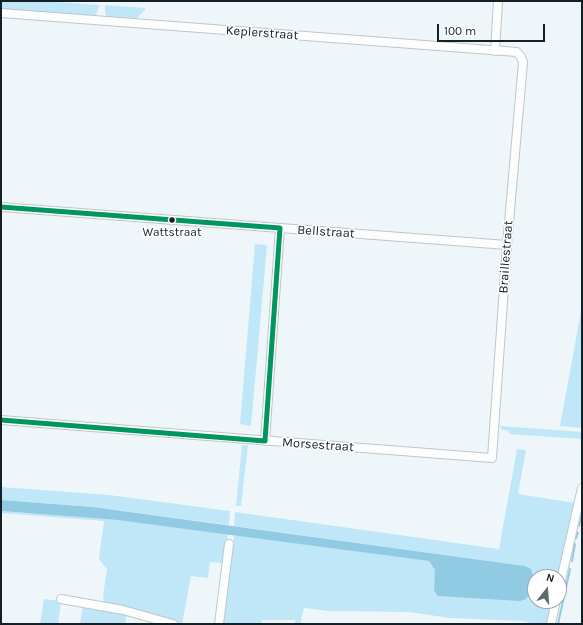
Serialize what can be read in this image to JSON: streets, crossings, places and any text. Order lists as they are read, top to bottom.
{
  "streets": {
    "street": [
      "Keplerstraat",
      "Bellstraat",
      "Braillestraat",
      "Morsestraat"
    ]
  },
  "crossings": [
    ["Keplerstraat", "Braillestraat"],
    ["Bellstraat", "Braillestraat"],
    ["Braillestraat", "Morsestraat"]
  ],
  "places": ["Wattstraat"],
  "scale_bar": "100 m",
  "north": "top"
}
